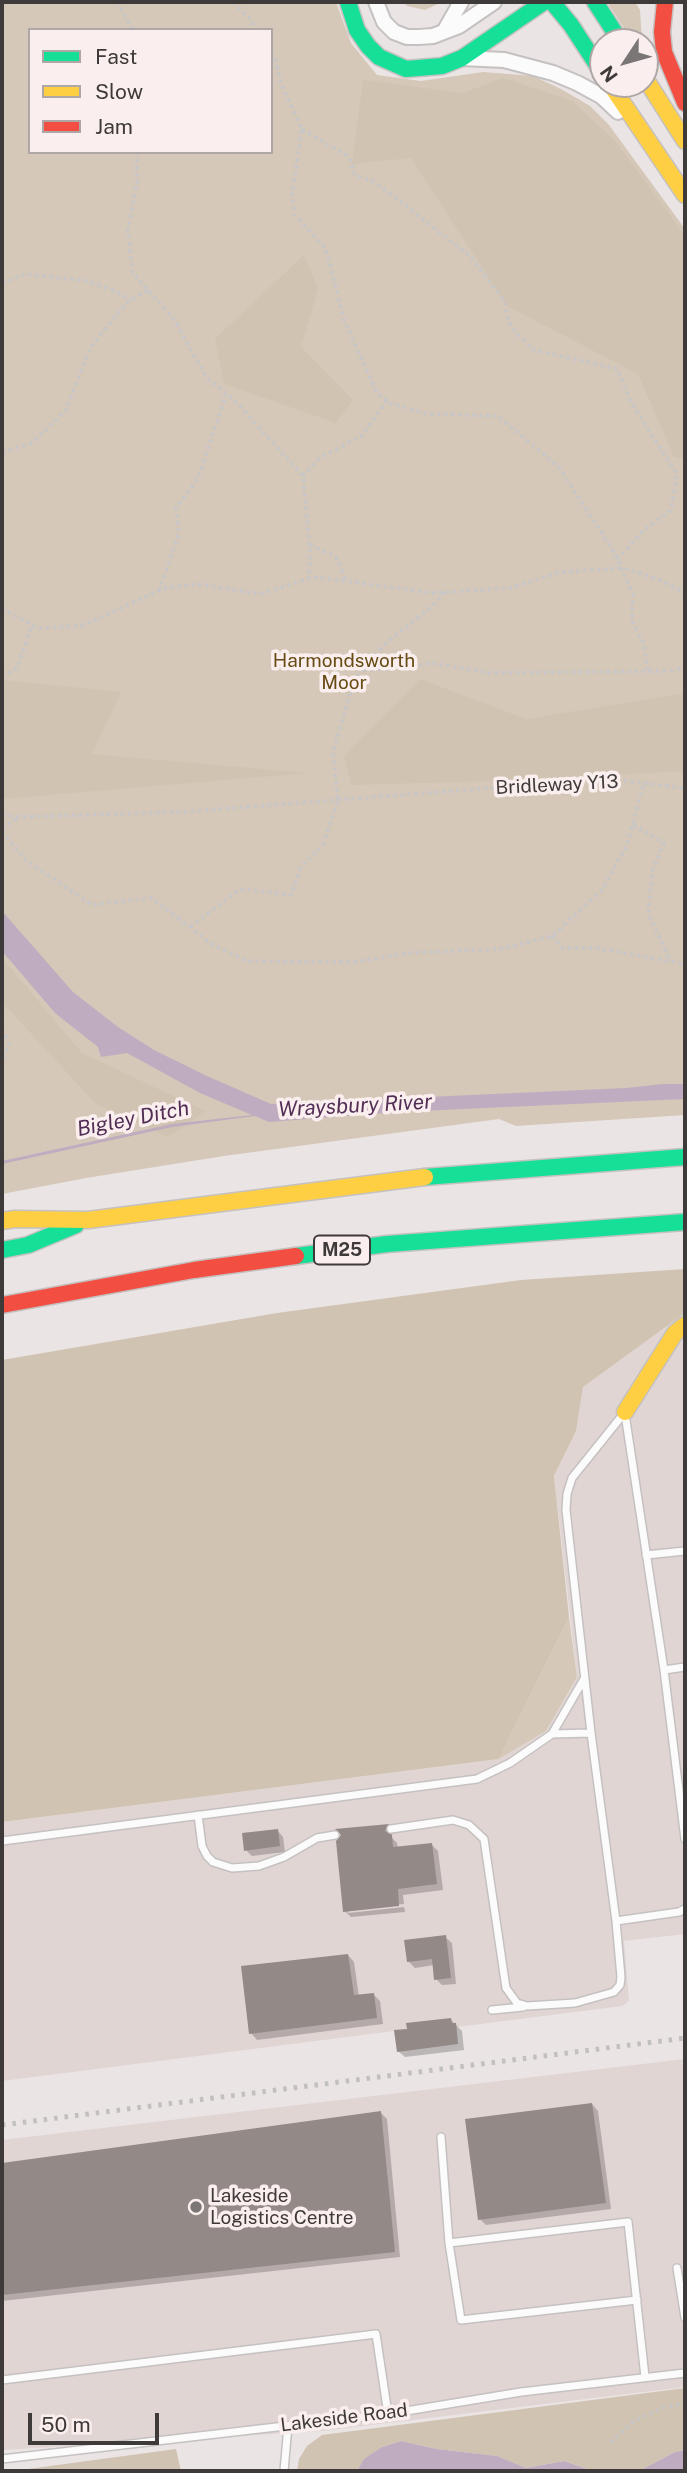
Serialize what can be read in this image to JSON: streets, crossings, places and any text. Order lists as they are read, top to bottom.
{
  "streets": {
    "main road": ["M25"],
    "lane": ["Lakeside Road"],
    "path": ["Bridleway Y13"]
  },
  "water": ["Wraysbury River", "Bigley Ditch"],
  "parks": ["Harmondsworth Moor"],
  "places": ["Lakeside Logistics Centre"],
  "legend": ["Fast", "Slow", "Jam"],
  "scale_bar": "50 m",
  "north": "bottom left"
}
